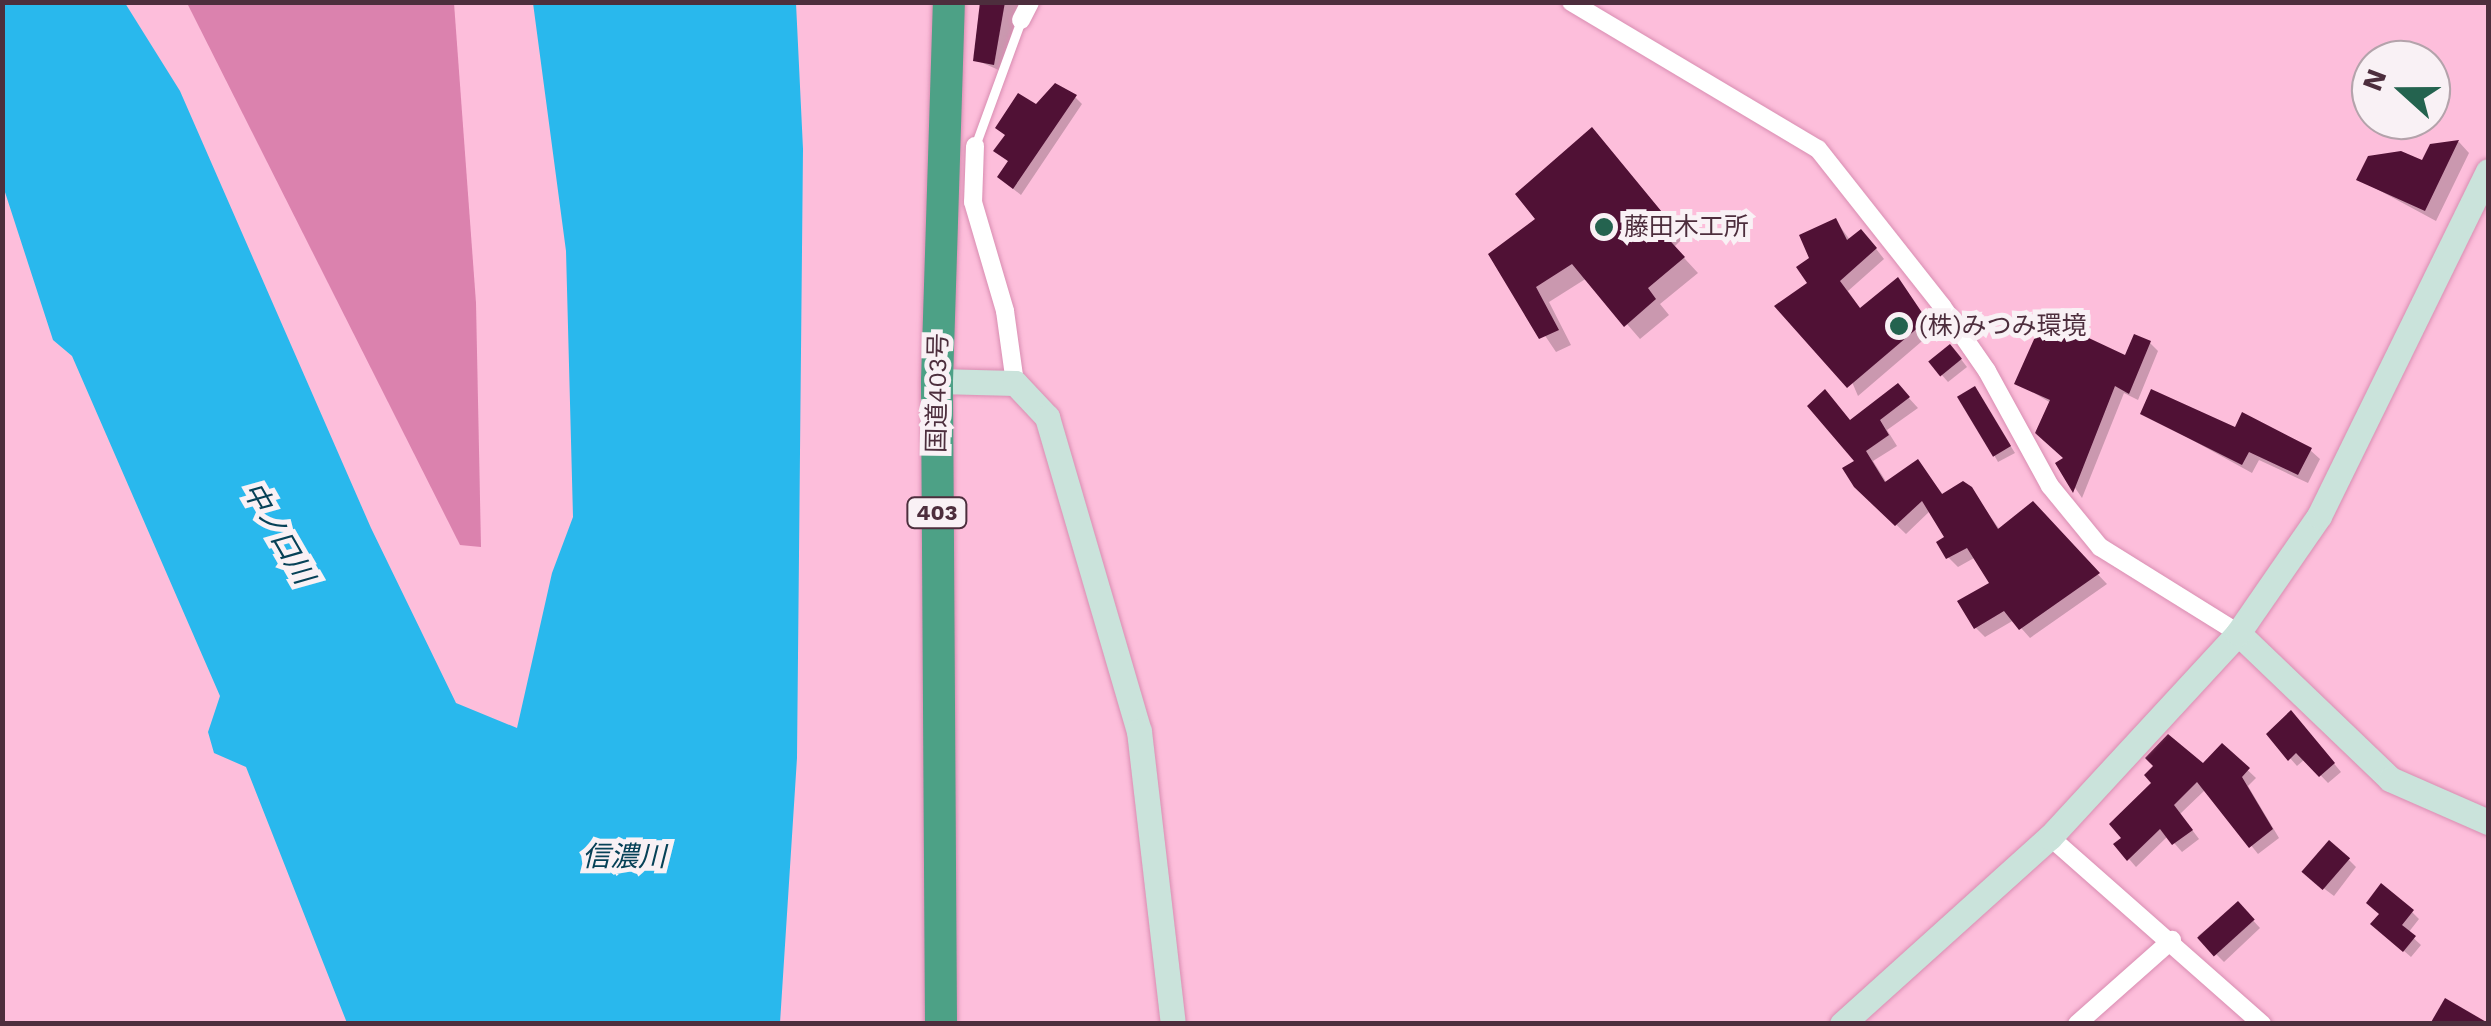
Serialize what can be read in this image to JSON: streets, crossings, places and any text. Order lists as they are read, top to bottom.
{
  "streets": {
    "highway": ["国道403号", "403"]
  },
  "water": ["中ノ口川", "信濃川"],
  "places": ["藤田木工所", "(株)みつみ環境"],
  "north": "left"
}
